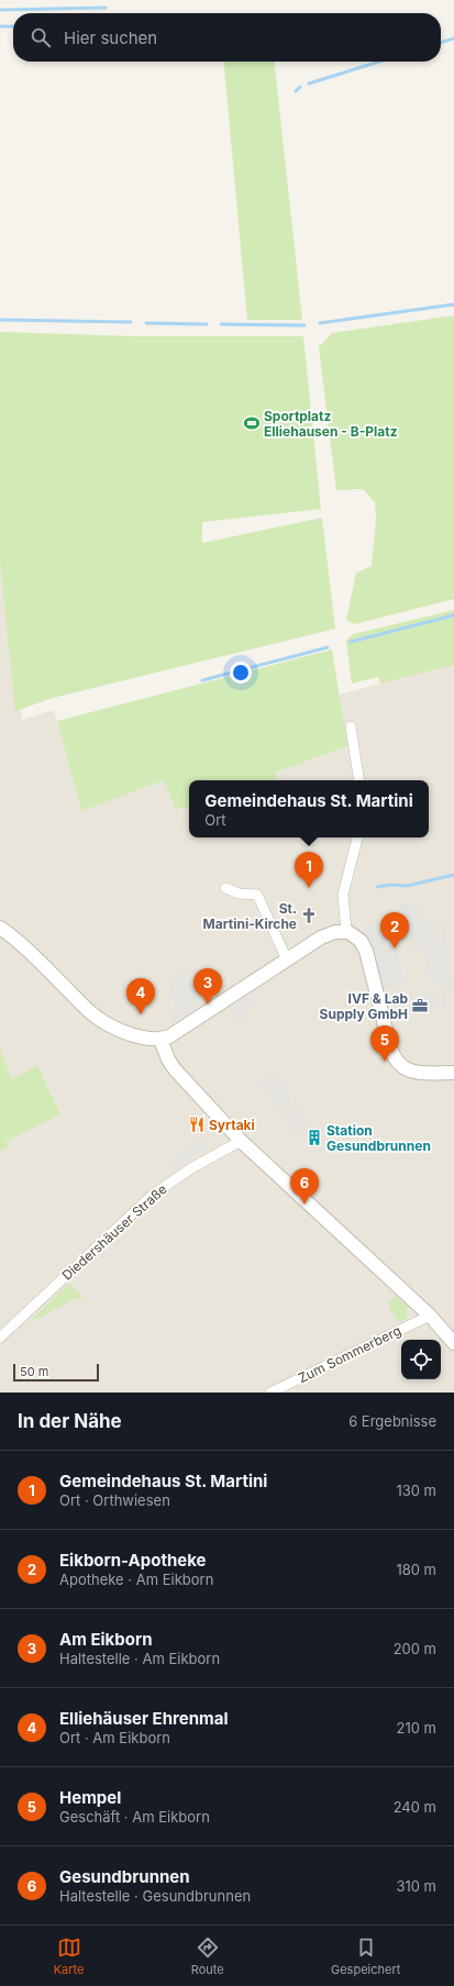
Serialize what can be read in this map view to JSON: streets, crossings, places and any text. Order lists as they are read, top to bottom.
{
  "streets": {
    "street": ["Diedershäuser Straße", "Zum Sommerberg"]
  },
  "places": {
    "sports": ["Sportplatz Elliehausen - B-Platz"],
    "church": ["St. Martini-Kirche"],
    "office": ["IVF & Lab Supply GmbH"],
    "restaurant": ["Syrtaki"],
    "building": ["Station Gesundbrunnen"]
  },
  "scale_bar": "50 m",
  "page": {
    "search": "Hier suchen",
    "popup": ["Gemeindehaus St. Martini", "Ort"],
    "pins": [
      "1",
      "2",
      "3",
      "4",
      "5",
      "6"
    ],
    "scale": "50 m",
    "heading": ["In der Nähe", "6 Ergebnisse"],
    "list": [
      {
        "mark": "1",
        "name": "Gemeindehaus St. Martini",
        "note": "Ort · Orthwiesen",
        "value": "130 m"
      },
      {
        "mark": "2",
        "name": "Eikborn-Apotheke",
        "note": "Apotheke · Am Eikborn",
        "value": "180 m"
      },
      {
        "mark": "3",
        "name": "Am Eikborn",
        "note": "Haltestelle · Am Eikborn",
        "value": "200 m"
      },
      {
        "mark": "4",
        "name": "Elliehäuser Ehrenmal",
        "note": "Ort · Am Eikborn",
        "value": "210 m"
      },
      {
        "mark": "5",
        "name": "Hempel",
        "note": "Geschäft · Am Eikborn",
        "value": "240 m"
      },
      {
        "mark": "6",
        "name": "Gesundbrunnen",
        "note": "Haltestelle · Gesundbrunnen",
        "value": "310 m"
      }
    ],
    "nav": ["Karte", "Route", "Gespeichert"]
  }
}
